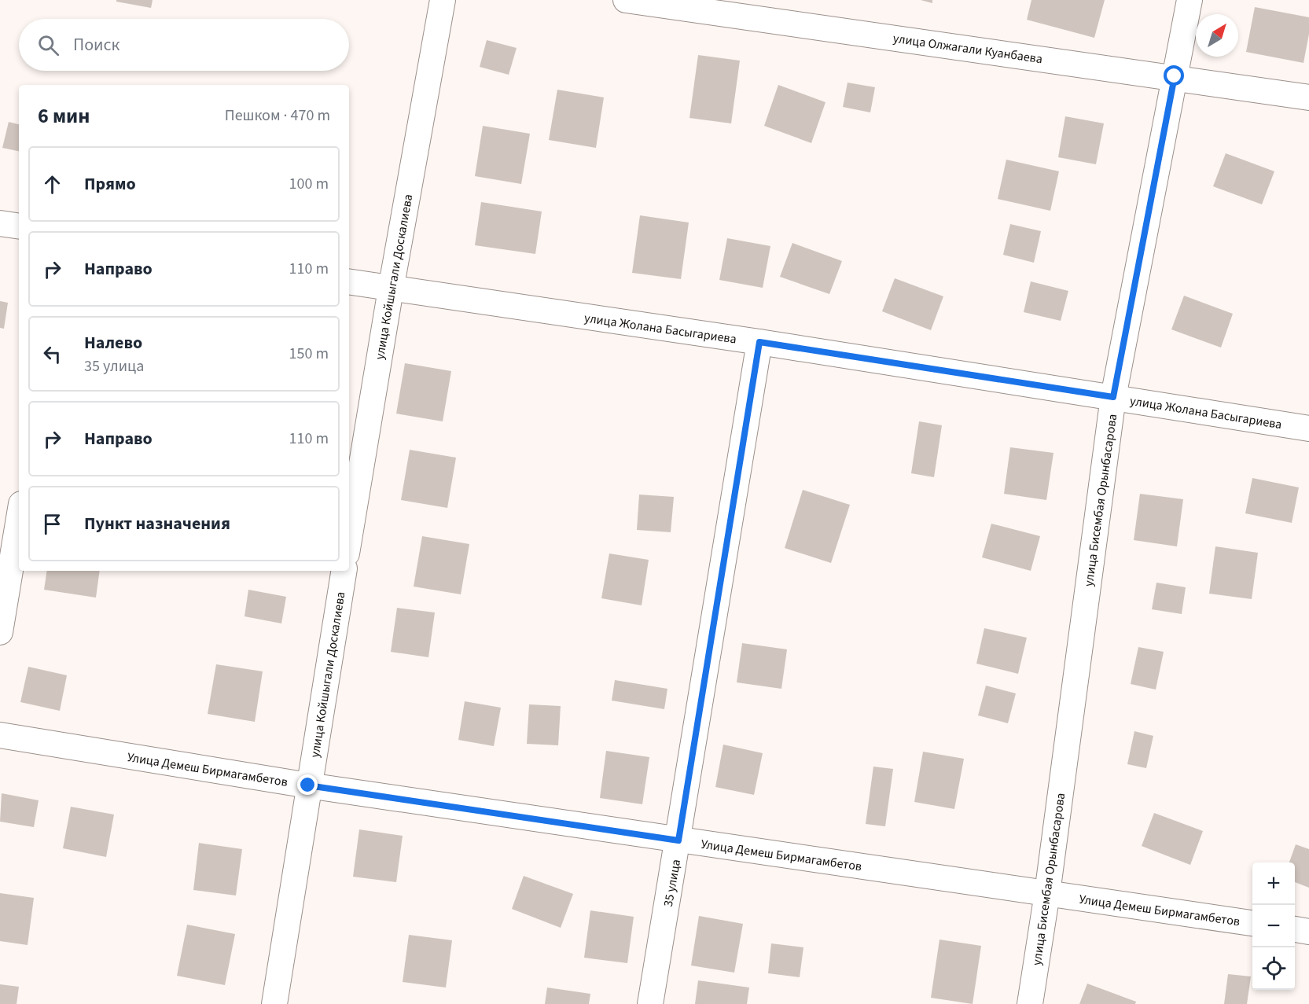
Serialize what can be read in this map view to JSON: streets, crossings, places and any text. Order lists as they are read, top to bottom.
{
  "streets": {
    "street": [
      "улица Олжагали Куанбаева",
      "улица Койшыгали Доскалиева",
      "улица Жолана Басыгариева",
      "улица Бисембая Орынбасарова",
      "Улица Демеш Бирмагамбетов",
      "35 улица"
    ]
  },
  "crossings": [
    ["улица Олжагали Куанбаева", "улица Бисембая Орынбасарова"],
    ["улица Койшыгали Доскалиева", "улица Жолана Басыгариева"],
    ["улица Койшыгали Доскалиева", "Улица Демеш Бирмагамбетов"],
    ["улица Жолана Басыгариева", "улица Бисембая Орынбасарова"],
    ["улица Жолана Басыгариева", "35 улица"],
    ["улица Бисембая Орынбасарова", "Улица Демеш Бирмагамбетов"],
    ["Улица Демеш Бирмагамбетов", "35 улица"]
  ],
  "north": "top right",
  "page": {
    "search": "Поиск",
    "heading": ["6 мин", "Пешком · 470 m"],
    "list": [
      ["Прямо", "100 m"],
      ["Направо", "110 m"],
      ["Налево", "35 улица", "150 m"],
      ["Направо", "110 m"],
      "Пункт назначения"
    ],
    "map_buttons": ["+", "−"]
  }
}
